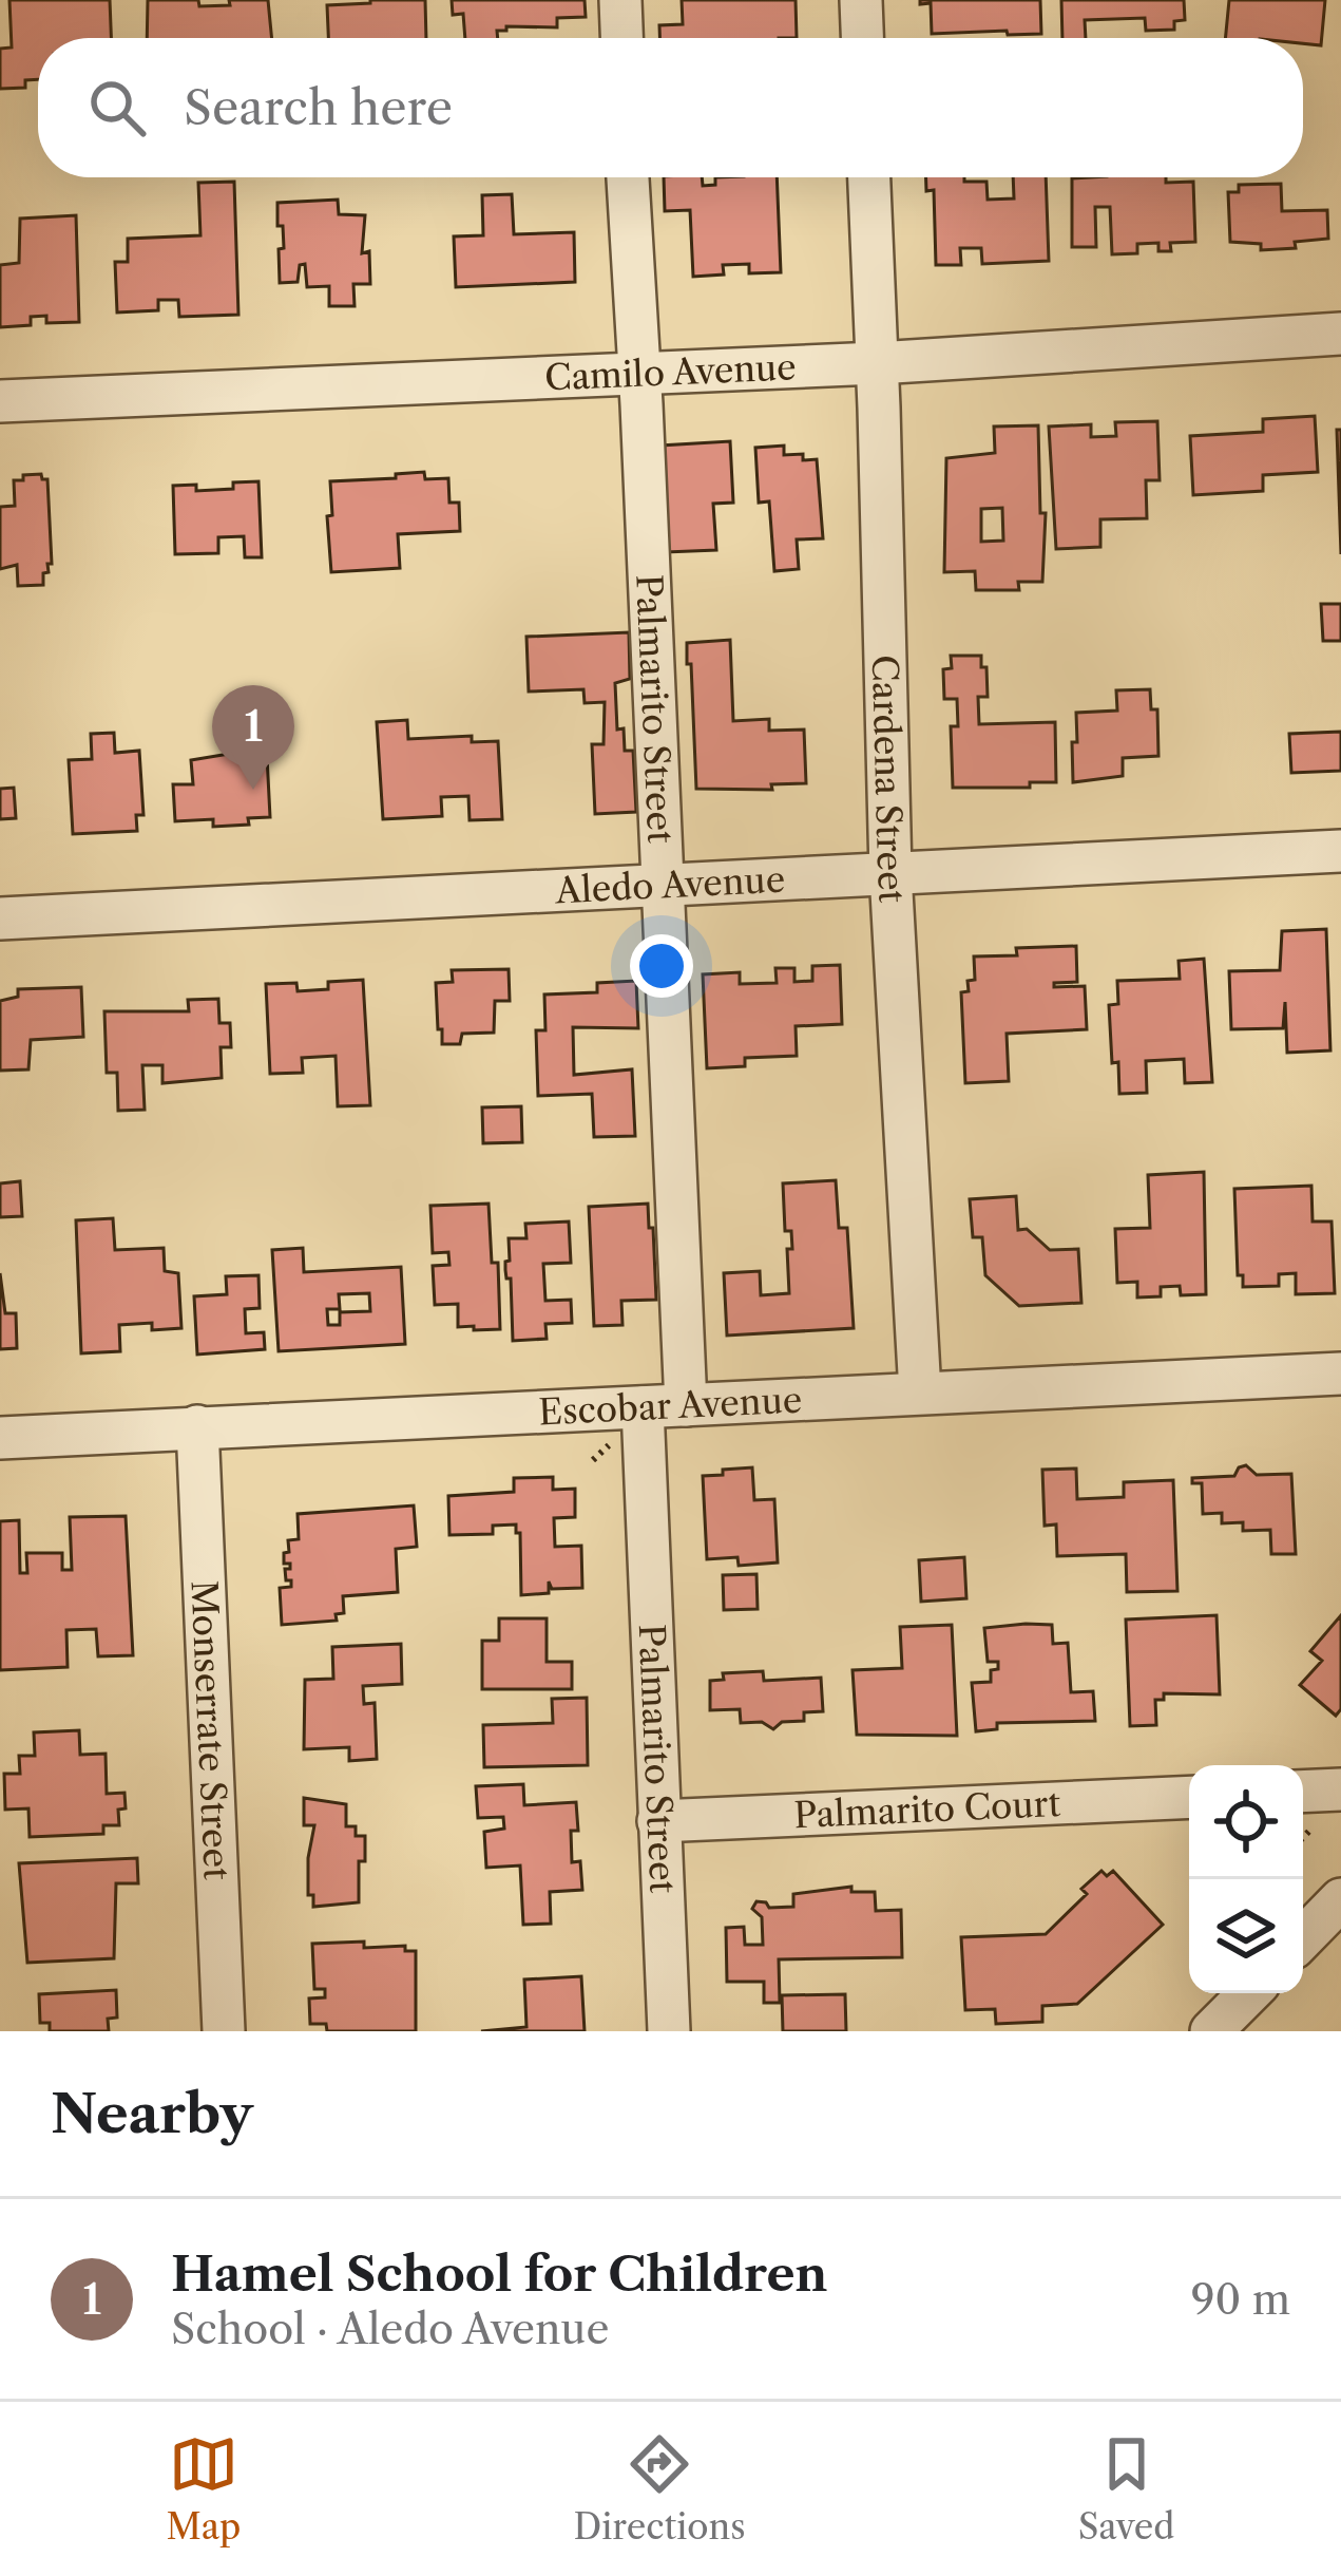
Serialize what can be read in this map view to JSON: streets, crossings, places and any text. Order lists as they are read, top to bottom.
{
  "streets": {
    "street": [
      "Camilo Avenue",
      "Palmarito Street",
      "Cardena Street",
      "Aledo Avenue",
      "Escobar Avenue",
      "Monserrate Street",
      "Palmarito Court"
    ]
  },
  "crossings": [
    ["Camilo Avenue", "Palmarito Street"],
    ["Camilo Avenue", "Cardena Street"],
    ["Palmarito Street", "Aledo Avenue"],
    ["Palmarito Street", "Escobar Avenue"],
    ["Palmarito Street", "Palmarito Court"],
    ["Cardena Street", "Aledo Avenue"],
    ["Cardena Street", "Escobar Avenue"],
    ["Escobar Avenue", "Monserrate Street"]
  ],
  "page": {
    "search": "Search here",
    "pins": "1",
    "heading": "Nearby",
    "list": [
      {
        "mark": "1",
        "name": "Hamel School for Children",
        "note": "School · Aledo Avenue",
        "value": "90 m"
      }
    ],
    "nav": ["Map", "Directions", "Saved"]
  }
}
